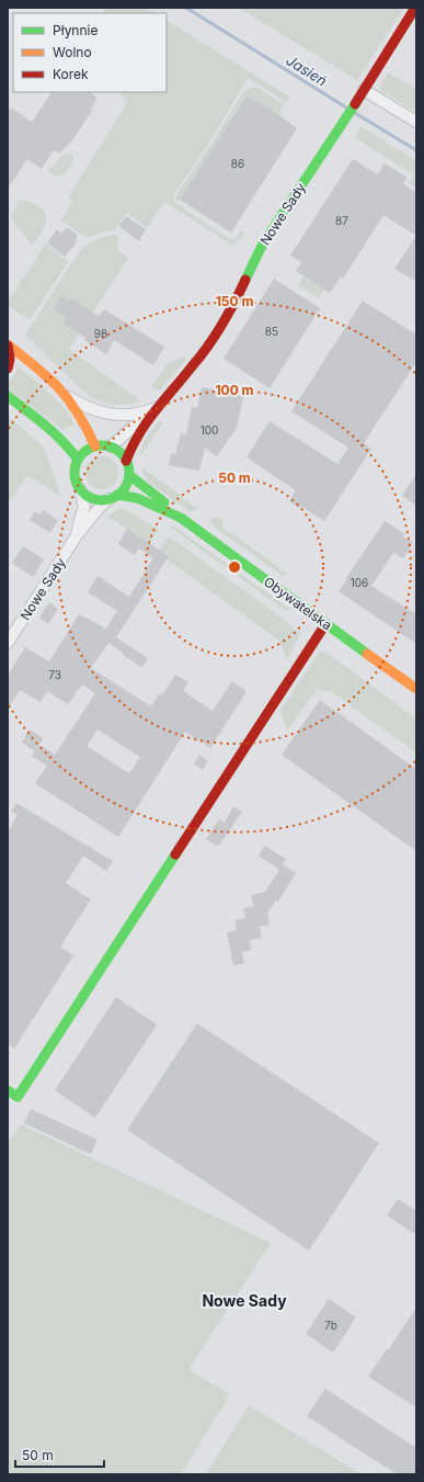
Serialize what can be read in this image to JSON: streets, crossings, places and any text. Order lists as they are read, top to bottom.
{
  "streets": {
    "street": ["Nowe Sady", "Obywatelska"]
  },
  "crossings": [
    ["Nowe Sady", "Obywatelska"]
  ],
  "districts": ["Nowe Sady"],
  "water": ["Jasień"],
  "house_numbers": [
    "86",
    "87",
    "85",
    "98",
    "100",
    "106",
    "73",
    "7b"
  ],
  "legend": ["Płynnie", "Wolno", "Korek"],
  "scale_bar": "50 m",
  "rings": ["150 m", "100 m", "50 m"]
}
